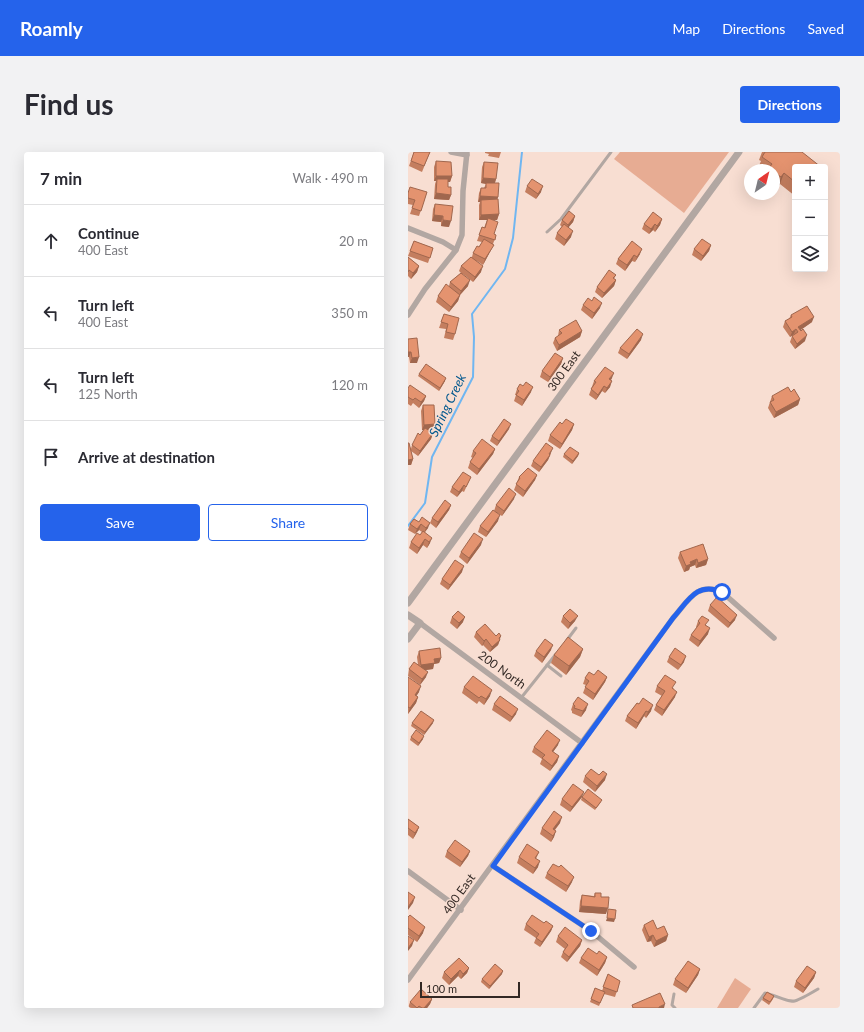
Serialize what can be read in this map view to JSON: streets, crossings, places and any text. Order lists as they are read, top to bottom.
{
  "streets": {
    "street": ["300 East", "200 North", "400 East"]
  },
  "crossings": [
    ["200 North", "400 East"]
  ],
  "water": ["Spring Creek"],
  "scale_bar": "100 m",
  "north": "top right",
  "page": {
    "header": "Roamly",
    "nav": ["Map", "Directions", "Saved"],
    "buttons": [
      "Directions",
      ["Save", "Share"]
    ],
    "title": "Find us",
    "heading": ["7 min", "Walk · 490 m"],
    "map_buttons": ["+", "−"],
    "list": [
      ["Continue", "400 East", "20 m"],
      ["Turn left", "400 East", "350 m"],
      ["Turn left", "125 North", "120 m"],
      "Arrive at destination"
    ],
    "scale": "100 m"
  }
}
